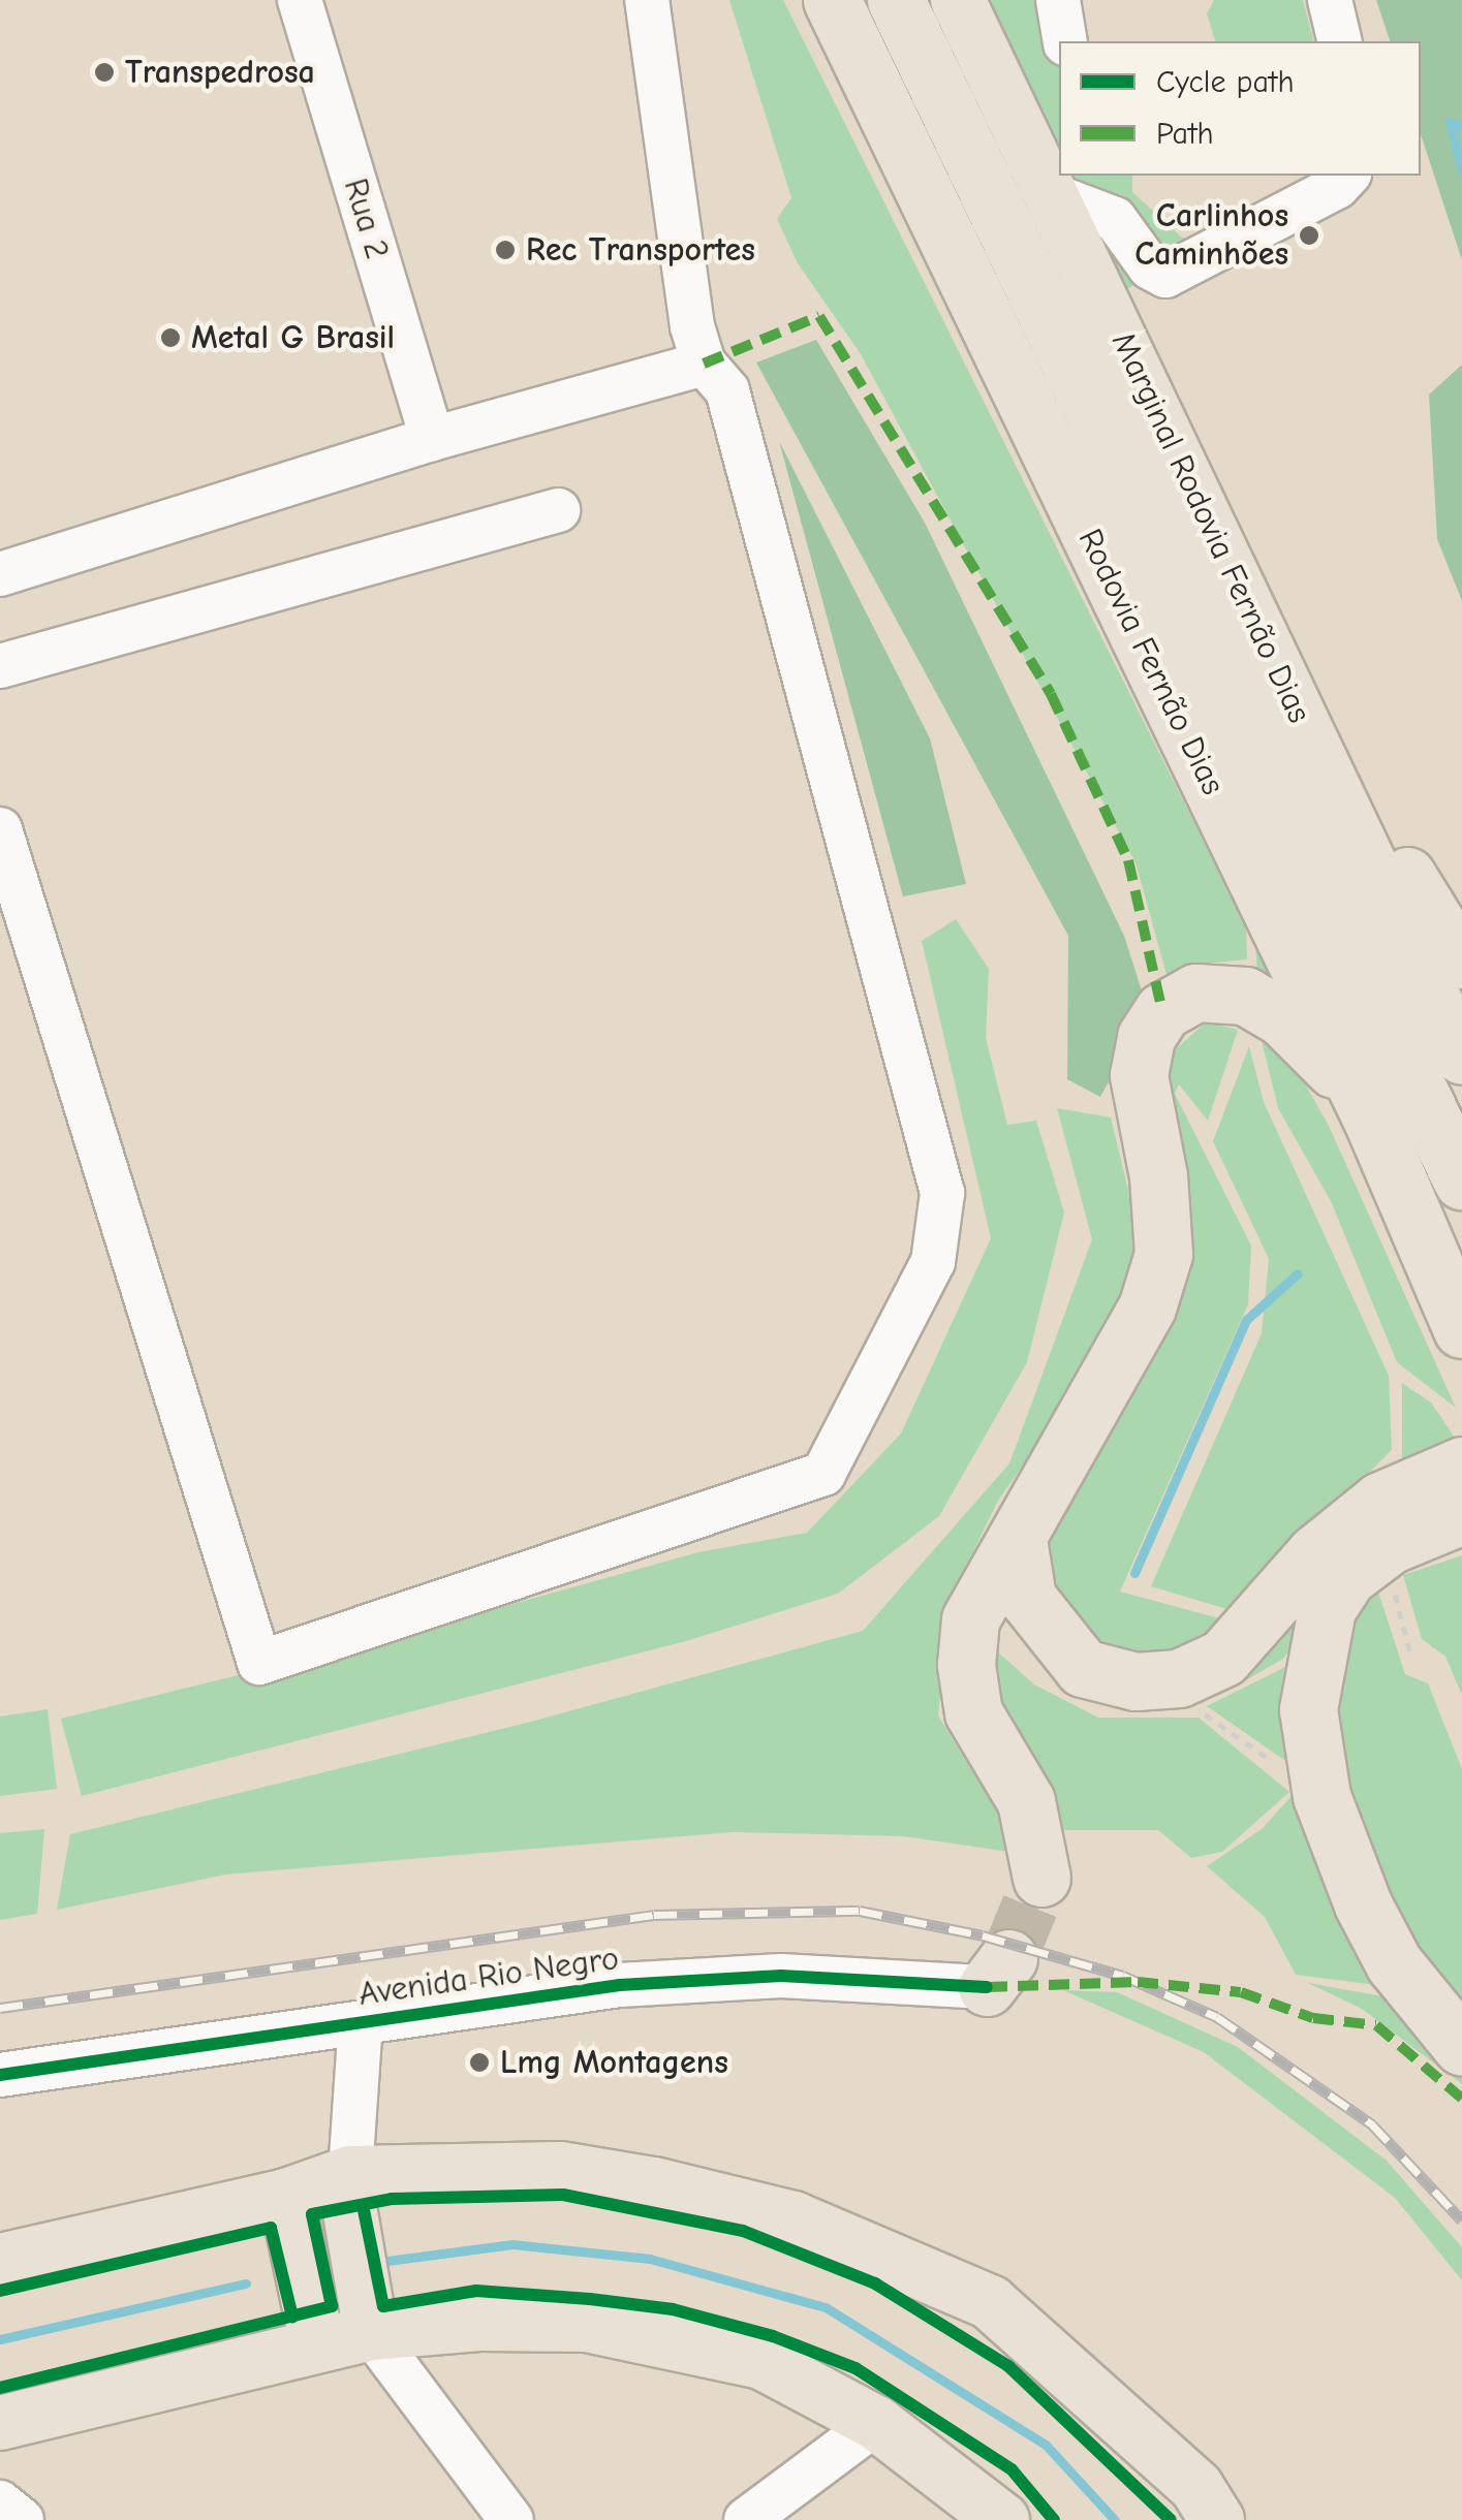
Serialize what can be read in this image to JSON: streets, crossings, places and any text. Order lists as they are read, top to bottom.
{
  "streets": {
    "highway": ["Rodovia Fernão Dias"],
    "main road": ["Marginal Rodovia Fernão Dias"],
    "street": ["Rua 2", "Avenida Rio Negro"]
  },
  "places": [
    "Transpedrosa",
    "Carlinhos Caminhões",
    "Rec Transportes",
    "Metal G Brasil",
    "Lmg Montagens"
  ],
  "legend": ["Cycle path", "Path"]
}
